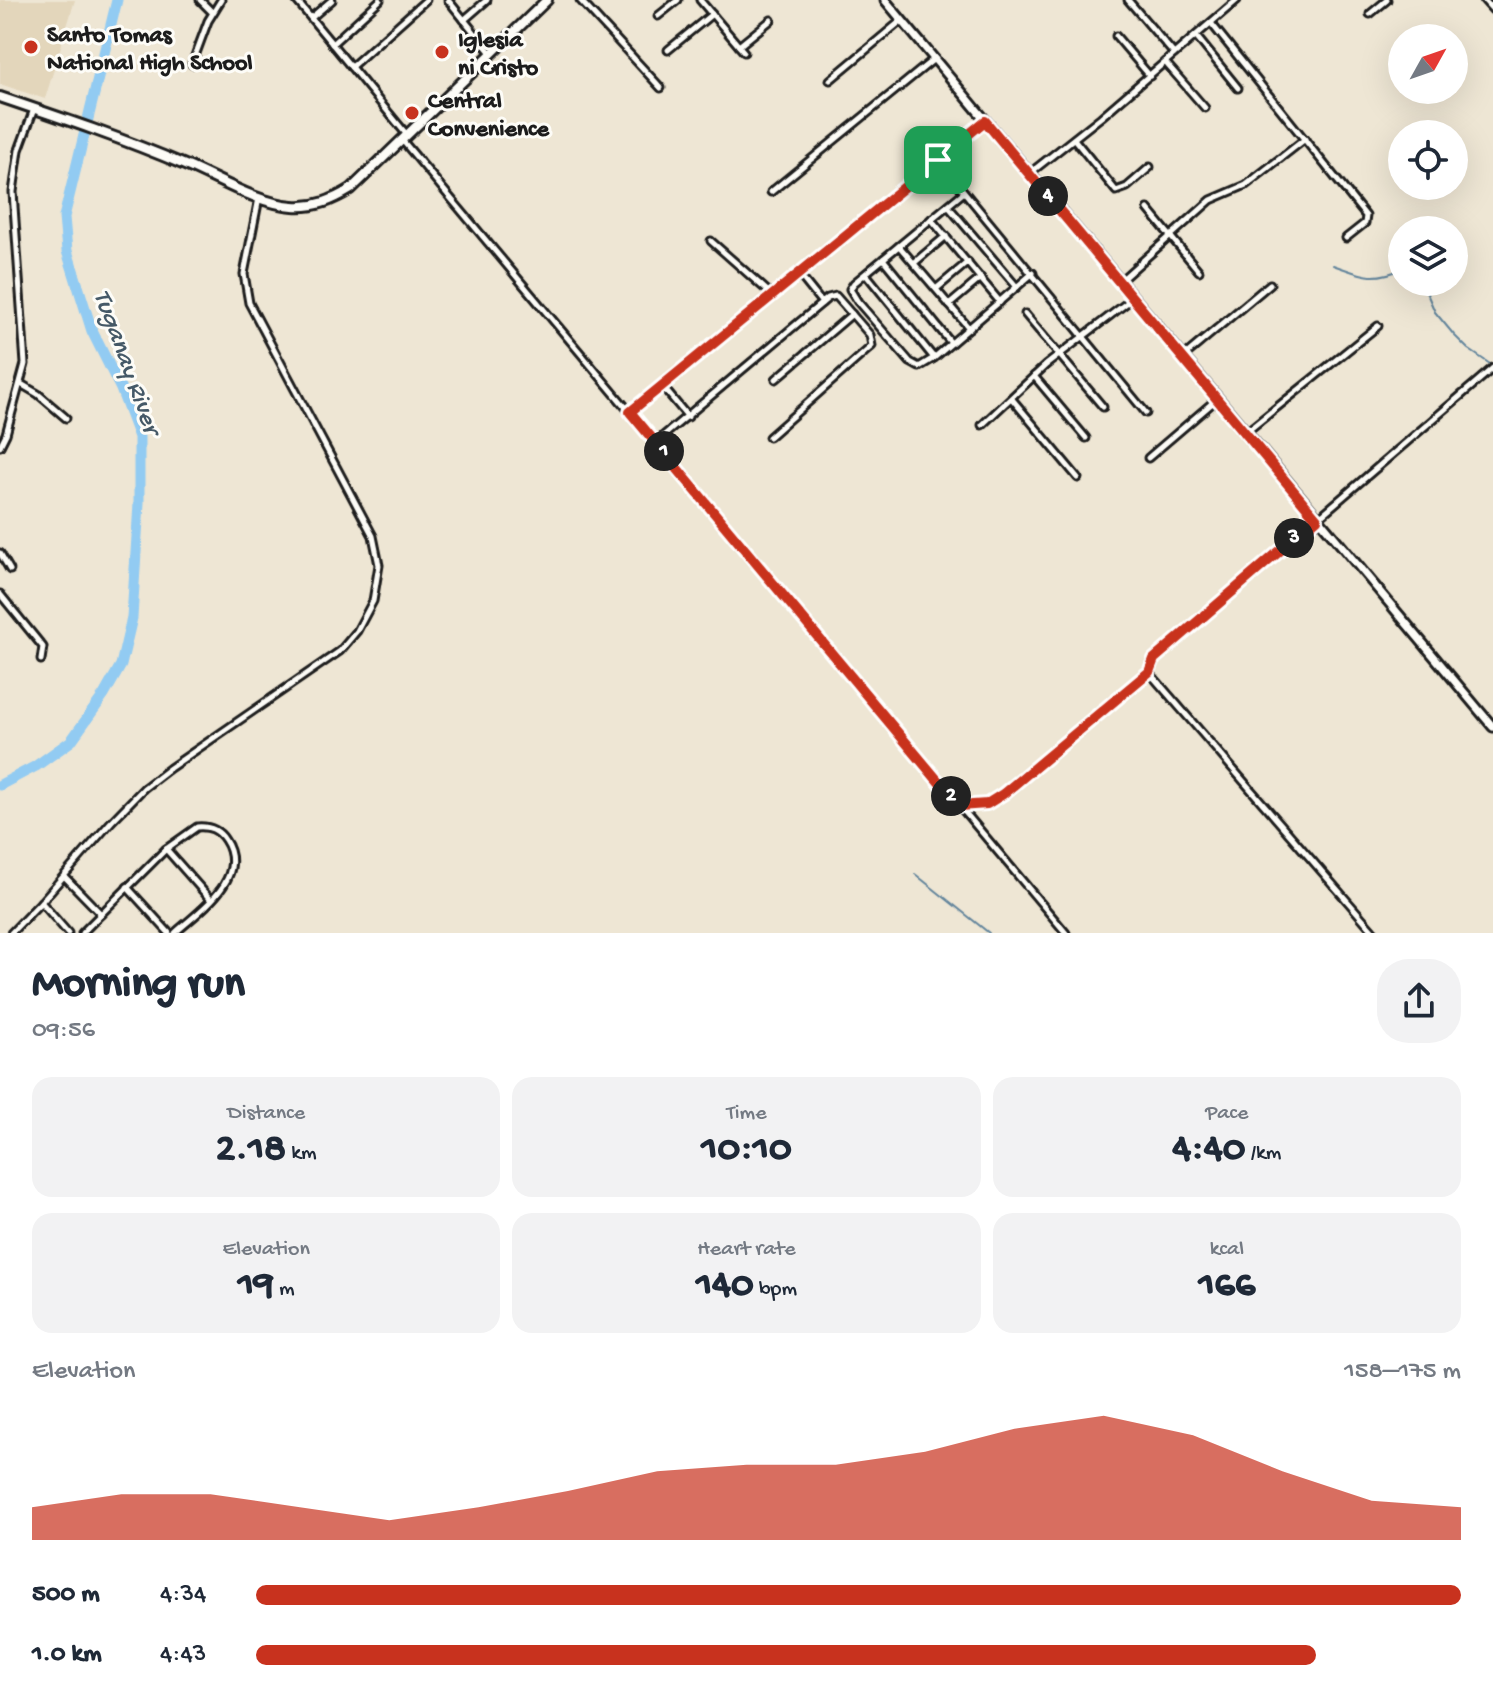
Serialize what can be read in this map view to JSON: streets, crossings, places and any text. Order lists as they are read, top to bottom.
{
  "water": ["Tuganay River"],
  "places": ["Santo Tomas National High School", "Iglesia ni Cristo", "Central Convenience"],
  "north": "top right",
  "page": {
    "pins": [
      "4",
      "1",
      "3",
      "2"
    ],
    "heading": ["Morning run", "09:56"],
    "stats": [
      ["Distance", "2.18 km"],
      ["Time", "10:10"],
      ["Pace", "4:40 /km"],
      ["Elevation", "19 m"],
      ["Heart rate", "140 bpm"],
      ["kcal", "166"]
    ],
    "chart": ["Elevation", "158–175 m"],
    "list": [
      {
        "name": "500 m",
        "note": "4:34"
      },
      {
        "name": "1.0 km",
        "note": "4:43"
      }
    ]
  }
}
